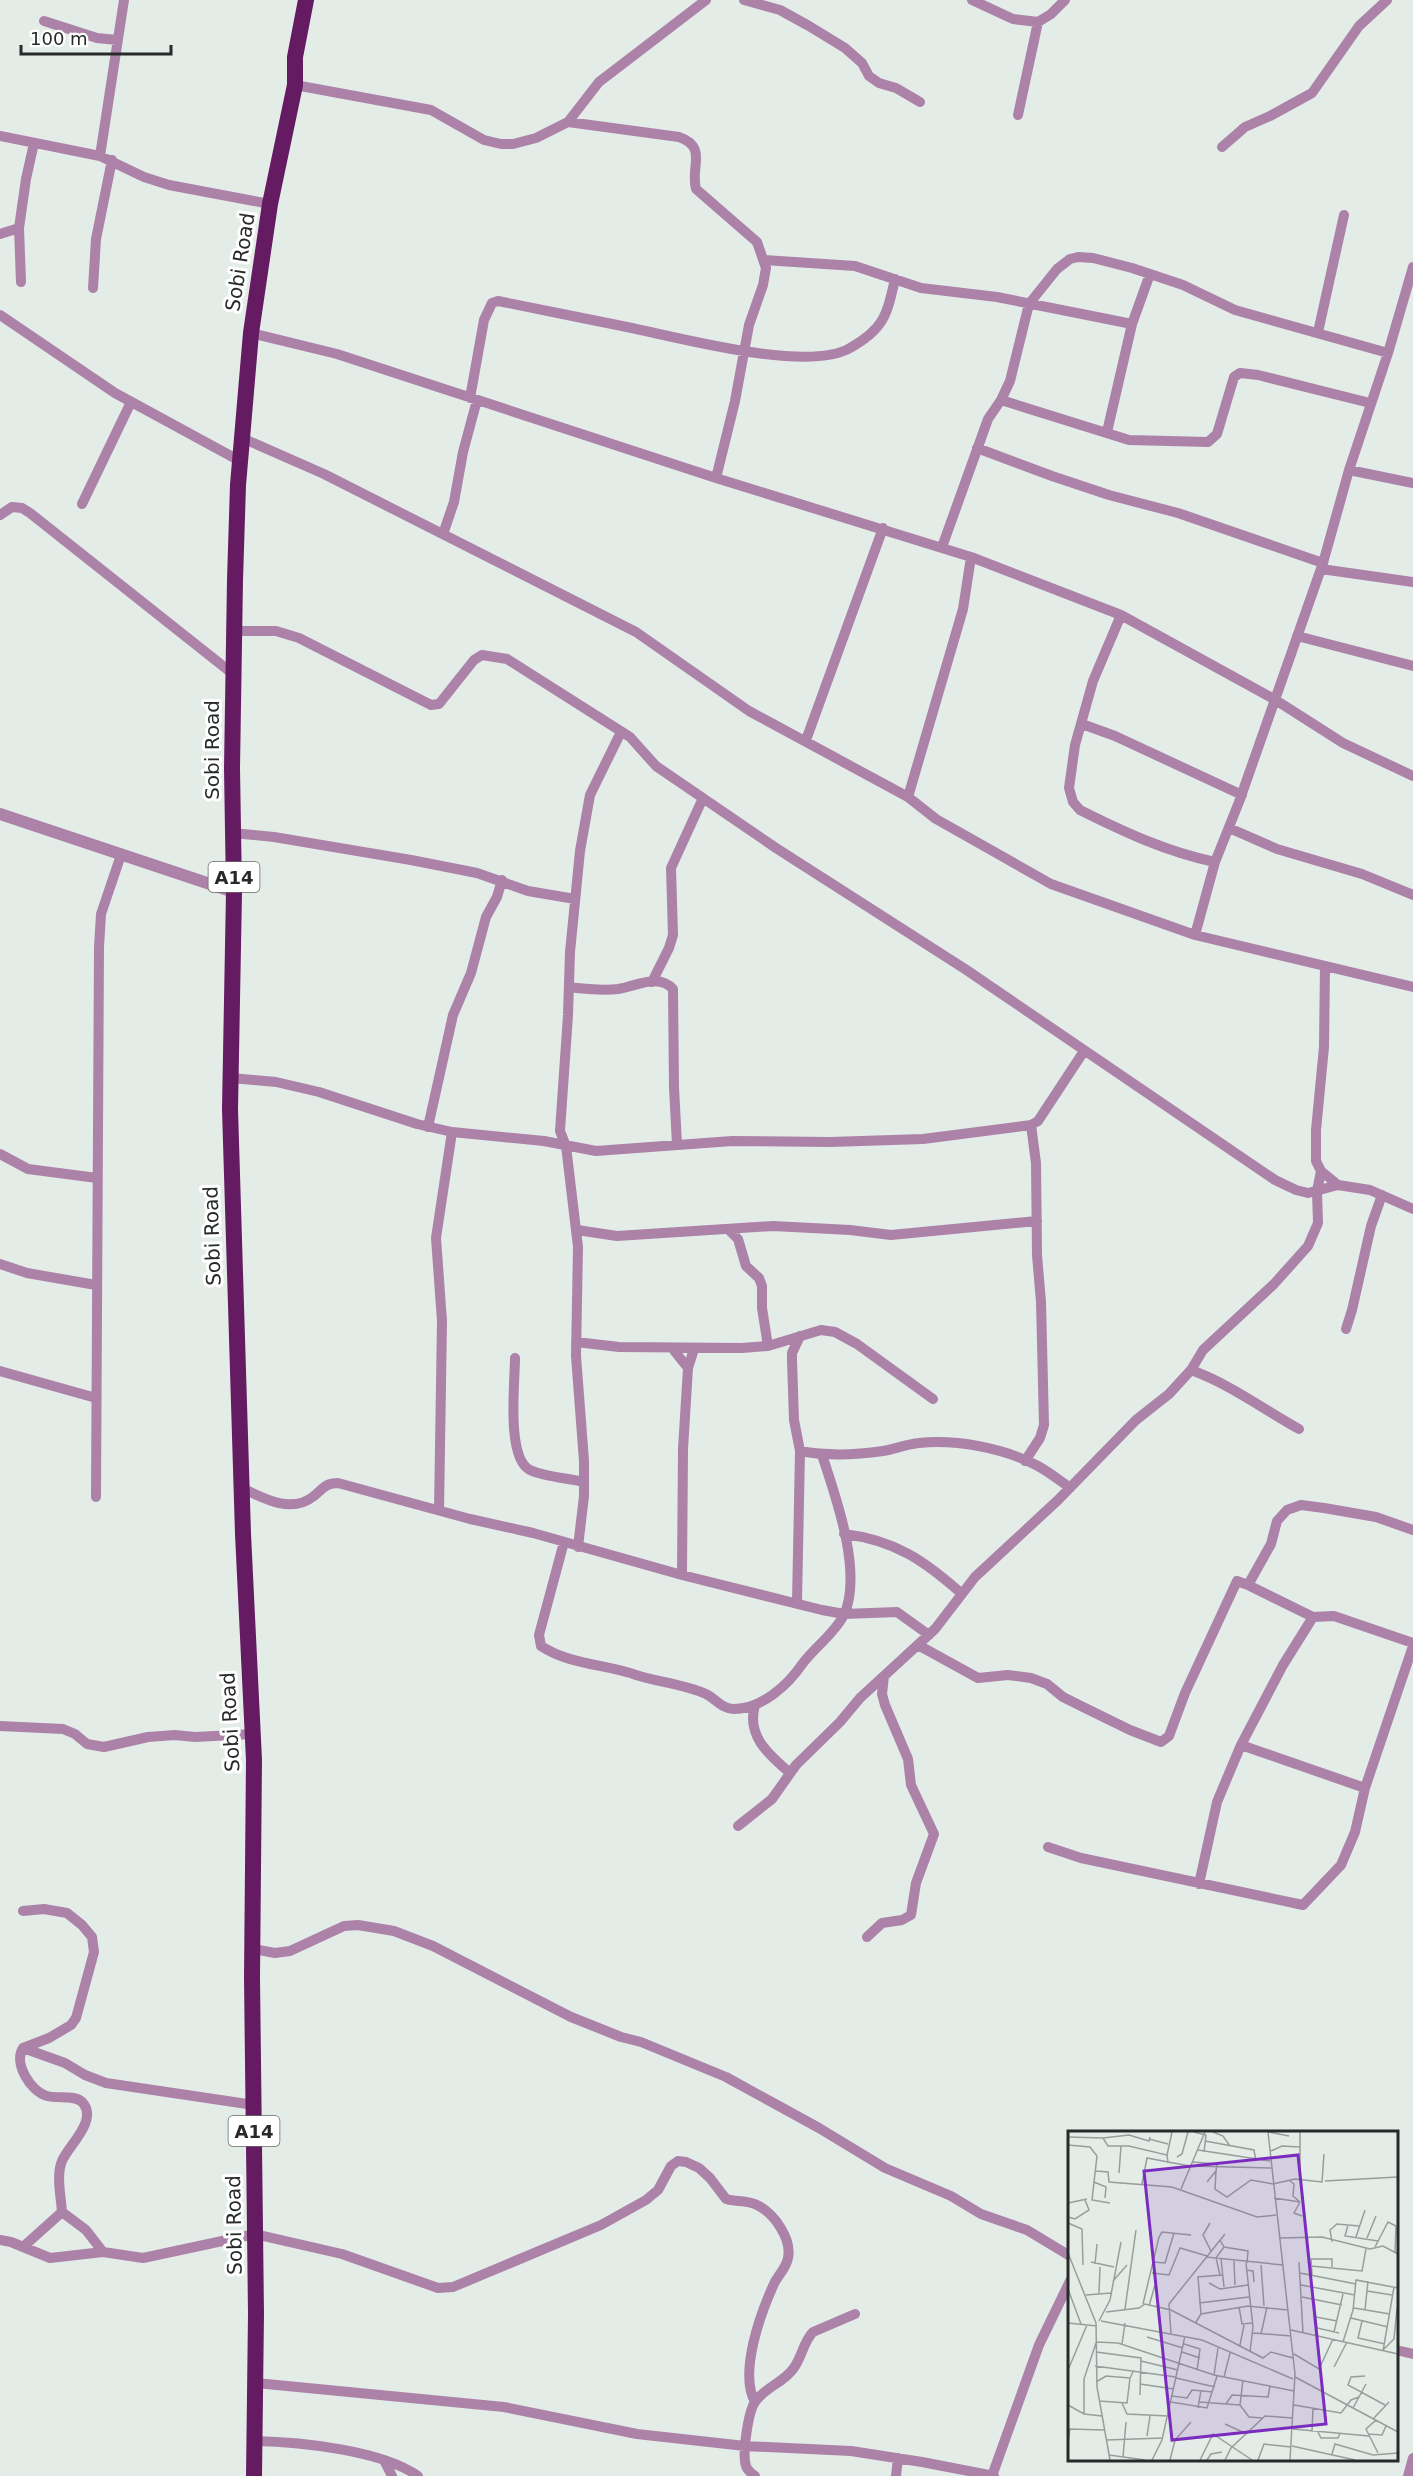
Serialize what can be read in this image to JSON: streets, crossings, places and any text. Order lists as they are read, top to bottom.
{
  "streets": {
    "highway": ["Sobi Road", "A14"]
  },
  "scale_bar": "100 m"
}
